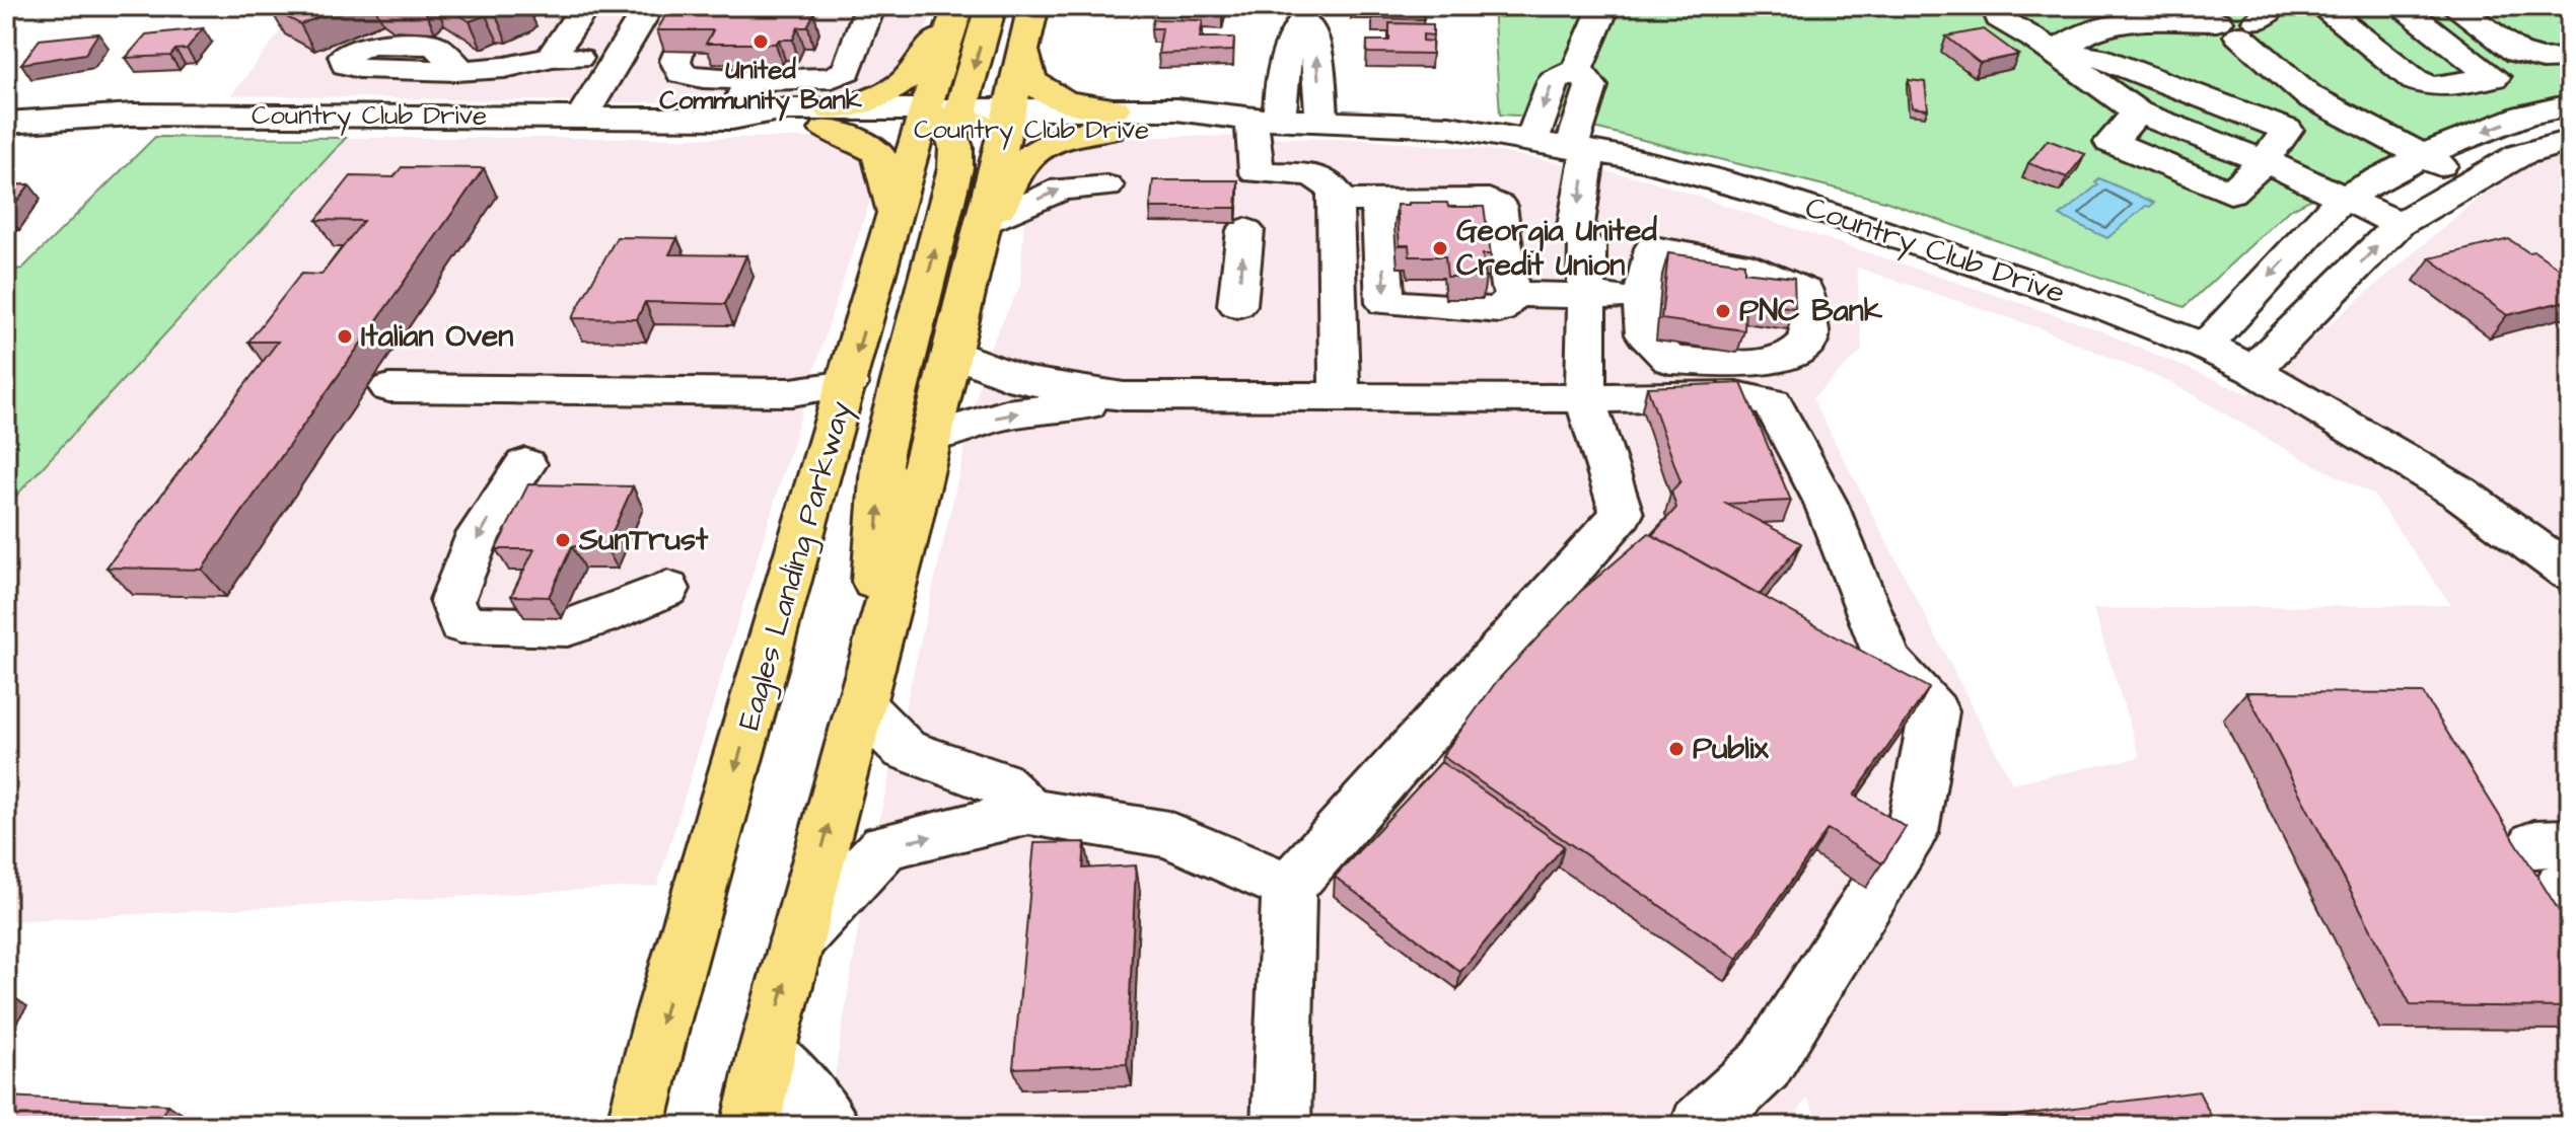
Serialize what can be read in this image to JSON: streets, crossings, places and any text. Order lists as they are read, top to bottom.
{
  "streets": {
    "main road": ["Eagles Landing Parkway"],
    "street": ["Country Club Drive"]
  },
  "crossings": [
    ["Country Club Drive", "Eagles Landing Parkway"]
  ],
  "places": [
    "United Community Bank",
    "Georgia United Credit Union",
    "PNC Bank",
    "Italian Oven",
    "SunTrust",
    "Publix"
  ]
}
